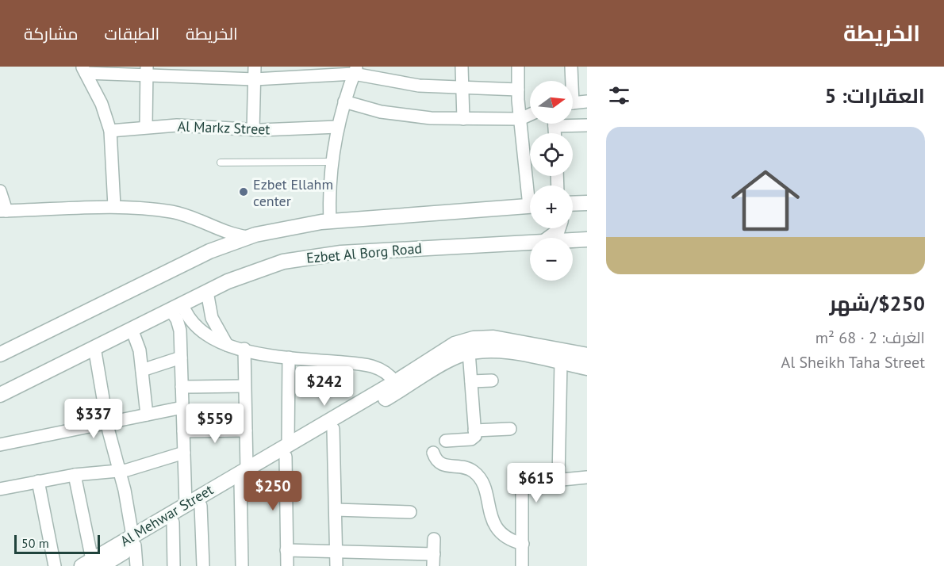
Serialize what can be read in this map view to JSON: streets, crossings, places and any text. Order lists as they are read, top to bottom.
{
  "streets": {
    "street": ["Al Markz Street", "Ezbet Al Borg Road", "Al Mehwar Street"]
  },
  "places": ["Ezbet Ellahm center"],
  "scale_bar": "50 m",
  "north": "right",
  "page": {
    "header": "الخريطة",
    "nav": ["الخريطة", "الطبقات", "مشاركة"],
    "heading": "العقارات: 5",
    "map_buttons": ["+", "−"],
    "list": [
      {
        "name": "$250/شهر",
        "note": "الغرف: 2 · 68 m² · Al Sheikh Taha Street"
      }
    ],
    "price": [
      "$242",
      "$337",
      "$559",
      "$615",
      "$250"
    ],
    "scale": "50 m"
  }
}
